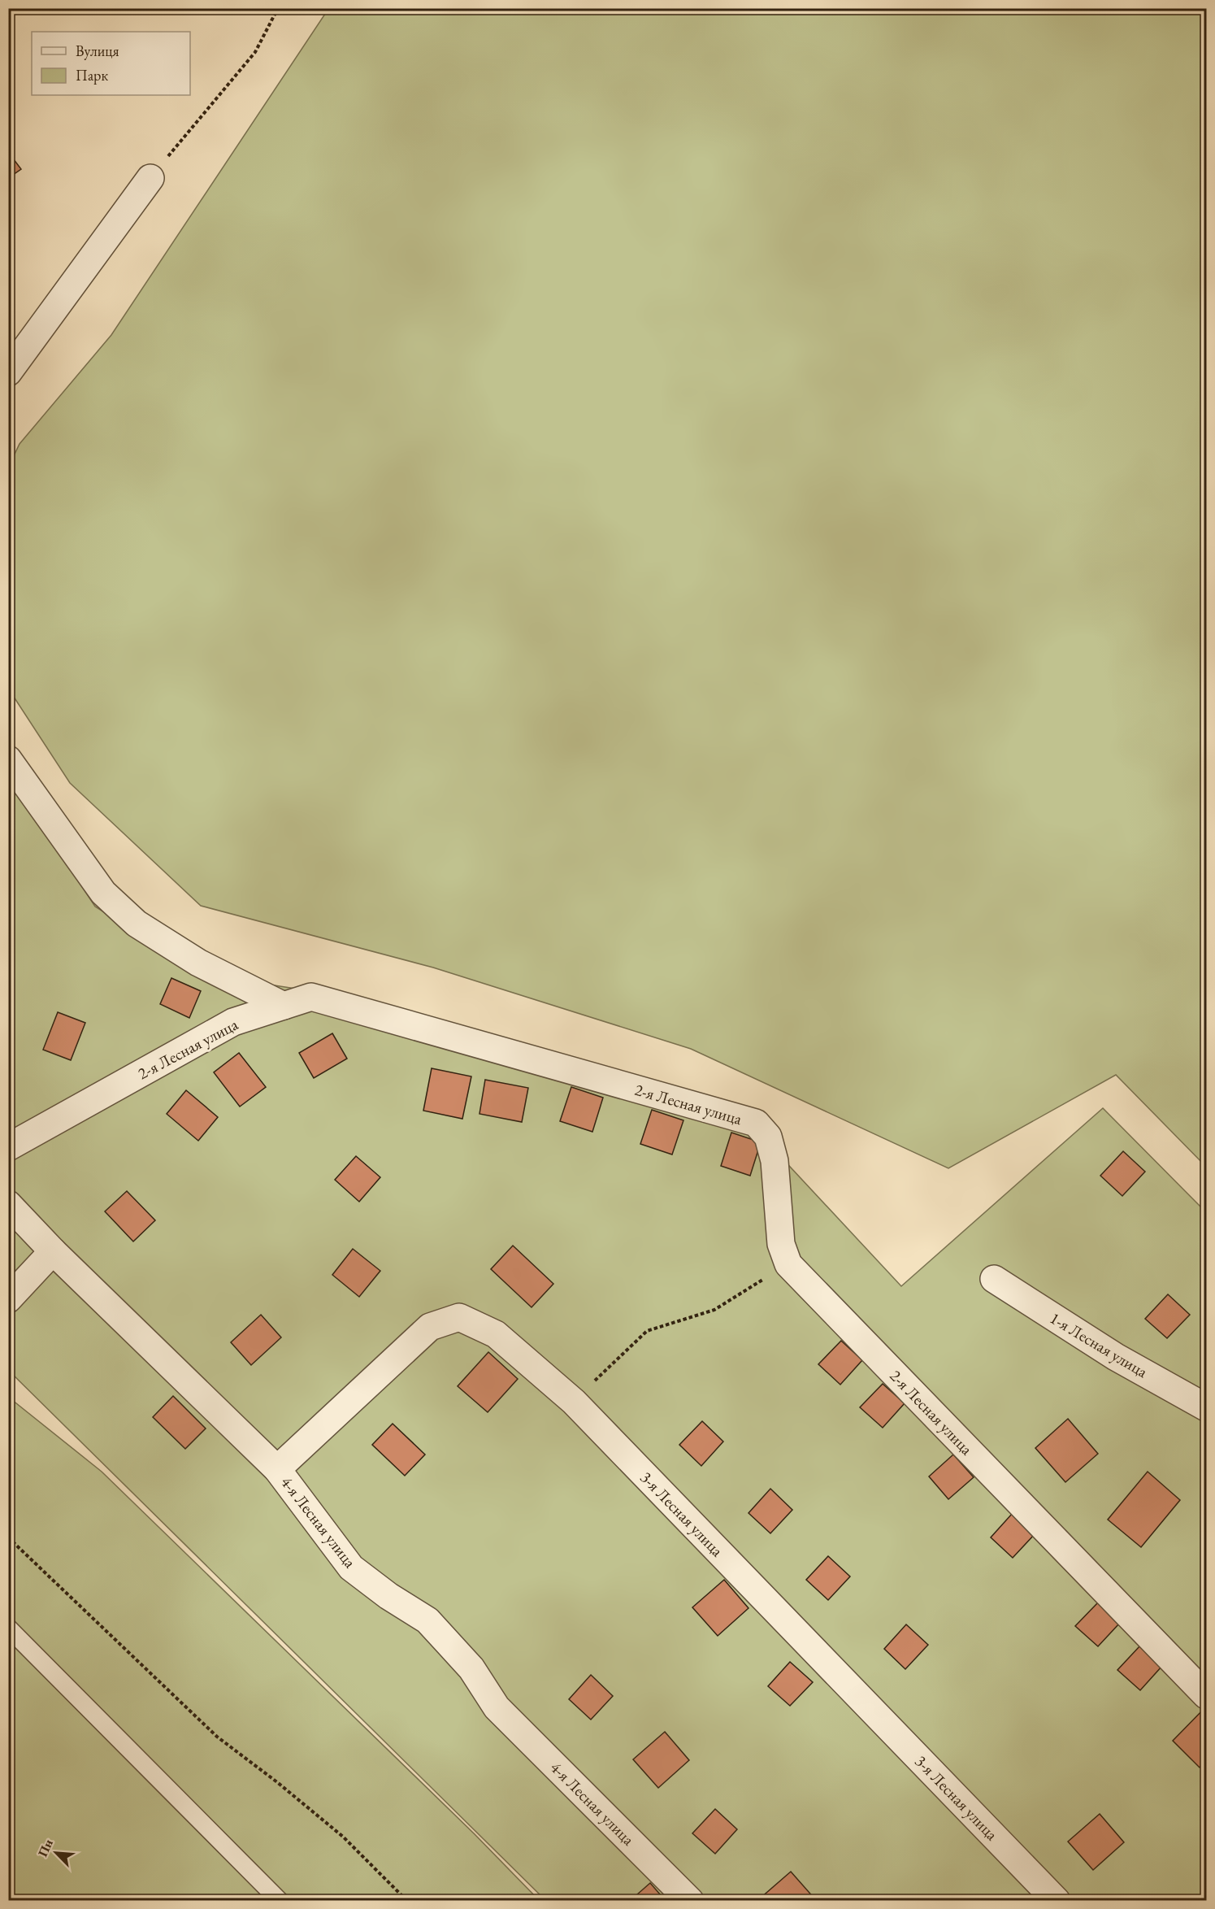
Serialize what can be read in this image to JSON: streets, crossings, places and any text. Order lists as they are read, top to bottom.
{
  "streets": {
    "street": [
      "2-я Лесная улица",
      "1-я Лесная улица",
      "3-я Лесная улица",
      "4-я Лесная улица"
    ]
  },
  "crossings": [
    ["3-я Лесная улица", "4-я Лесная улица"]
  ],
  "legend": ["Вулиця", "Парк"],
  "north": "top left"
}
